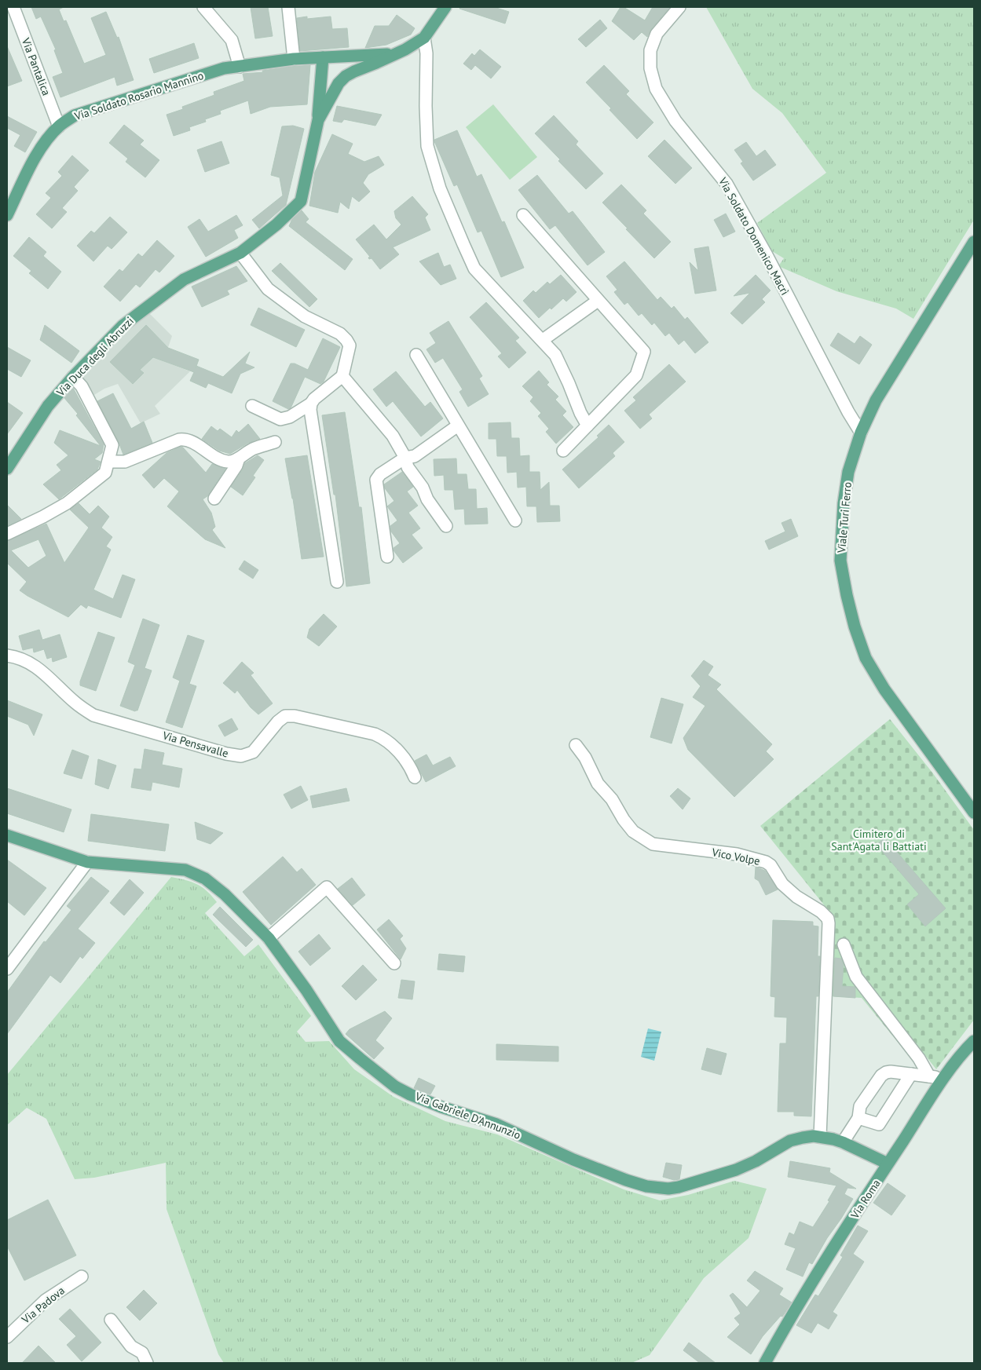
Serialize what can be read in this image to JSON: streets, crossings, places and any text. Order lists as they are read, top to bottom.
{
  "streets": {
    "main road": [
      "Via Soldato Rosario Mannino",
      "Via Duca degli Abruzzi",
      "Viale Turi Ferro",
      "Via Gabriele D'Annunzio",
      "Via Roma"
    ],
    "street": [
      "Via Pantalica",
      "Via Soldato Domenico Macrì",
      "Via Pensavalle",
      "Vico Volpe",
      "Via Padova"
    ]
  },
  "crossings": [
    ["Via Pantalica", "Via Soldato Rosario Mannino"],
    ["Via Soldato Rosario Mannino", "Via Duca degli Abruzzi"],
    ["Via Soldato Domenico Macrì", "Viale Turi Ferro"],
    ["Vico Volpe", "Via Gabriele D'Annunzio"],
    ["Via Gabriele D'Annunzio", "Via Roma"]
  ],
  "parks": ["Cimitero di Sant'Agata li Battiati"]
}
